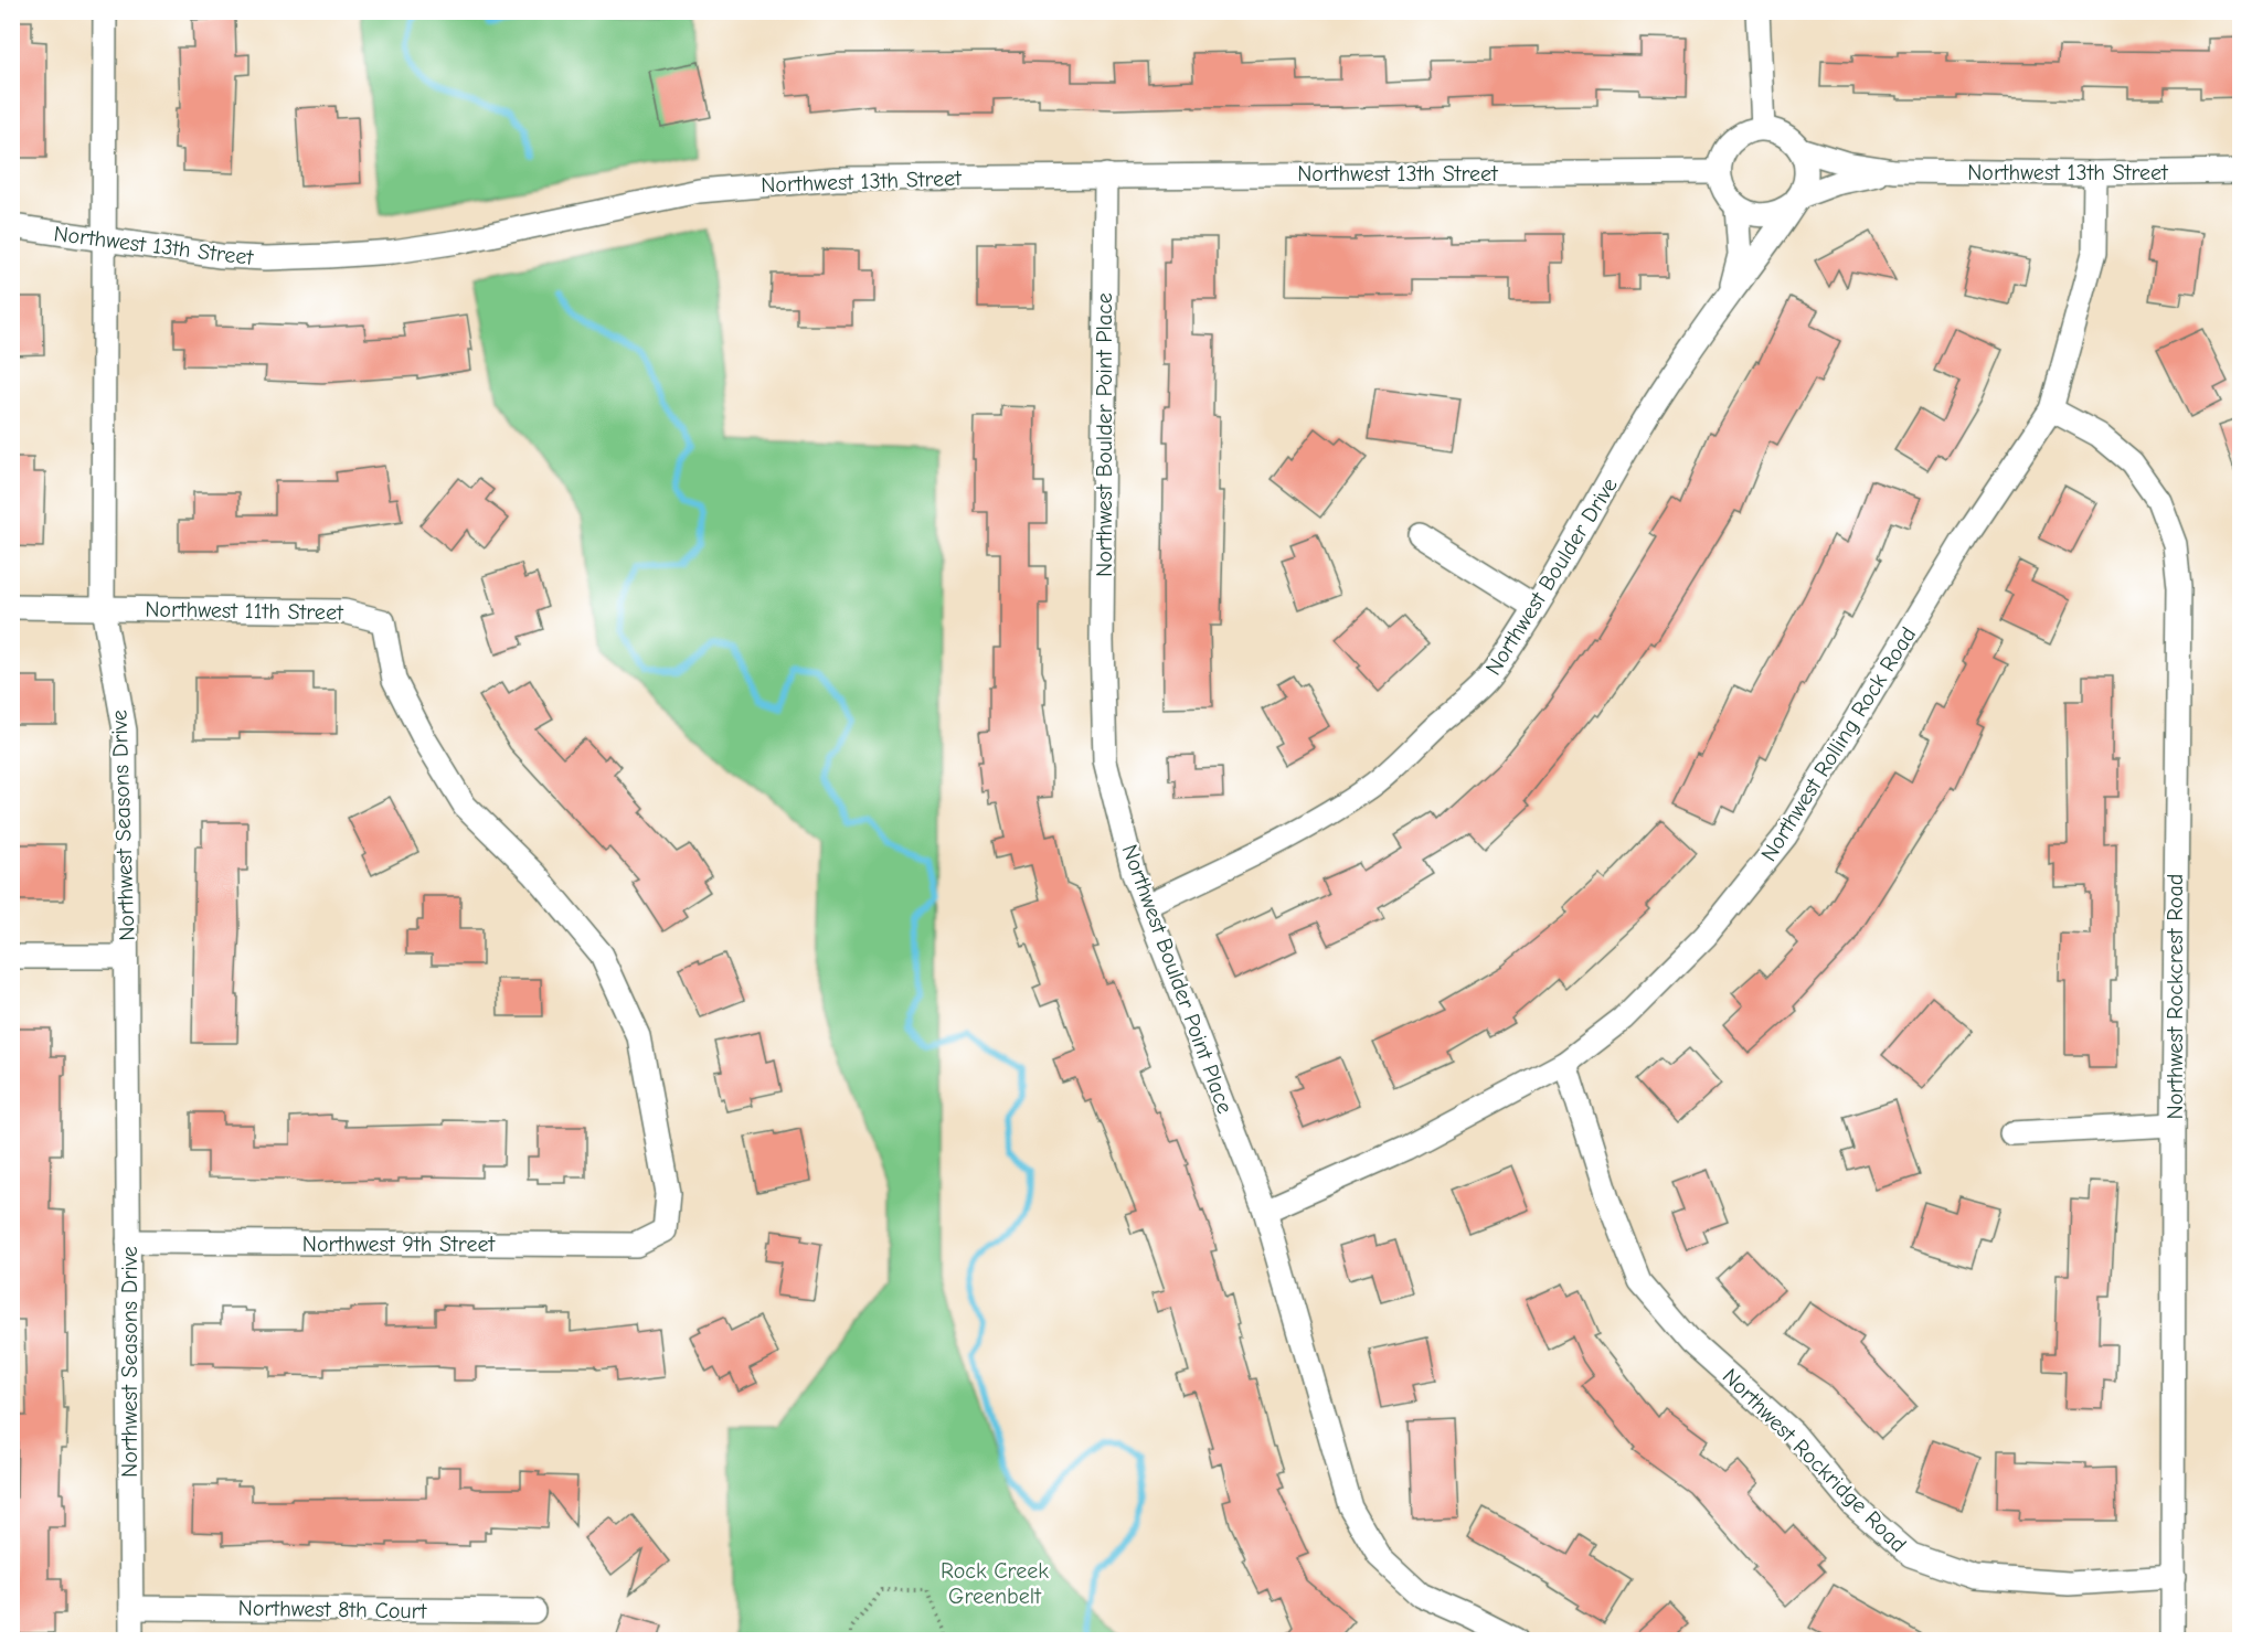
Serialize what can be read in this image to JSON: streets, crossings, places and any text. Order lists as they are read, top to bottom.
{
  "streets": {
    "street": [
      "Northwest 13th Street",
      "Northwest Boulder Point Place",
      "Northwest Boulder Drive",
      "Northwest 11th Street",
      "Northwest Rolling Rock Road",
      "Northwest Seasons Drive",
      "Northwest Rockcrest Road",
      "Northwest 9th Street",
      "Northwest Rockridge Road",
      "Northwest 8th Court"
    ]
  },
  "crossings": [
    ["Northwest 13th Street", "Northwest Boulder Point Place"],
    ["Northwest 13th Street", "Northwest Boulder Drive"],
    ["Northwest 13th Street", "Northwest Rolling Rock Road"],
    ["Northwest 13th Street", "Northwest Seasons Drive"],
    ["Northwest Boulder Point Place", "Northwest Boulder Drive"],
    ["Northwest Boulder Point Place", "Northwest Rolling Rock Road"],
    ["Northwest 11th Street", "Northwest Seasons Drive"],
    ["Northwest 11th Street", "Northwest 9th Street"],
    ["Northwest Rolling Rock Road", "Northwest Rockcrest Road"],
    ["Northwest Rolling Rock Road", "Northwest Rockridge Road"],
    ["Northwest Seasons Drive", "Northwest 9th Street"],
    ["Northwest Seasons Drive", "Northwest 8th Court"],
    ["Northwest Rockcrest Road", "Northwest Rockridge Road"]
  ],
  "parks": ["Rock Creek Greenbelt"]
}
